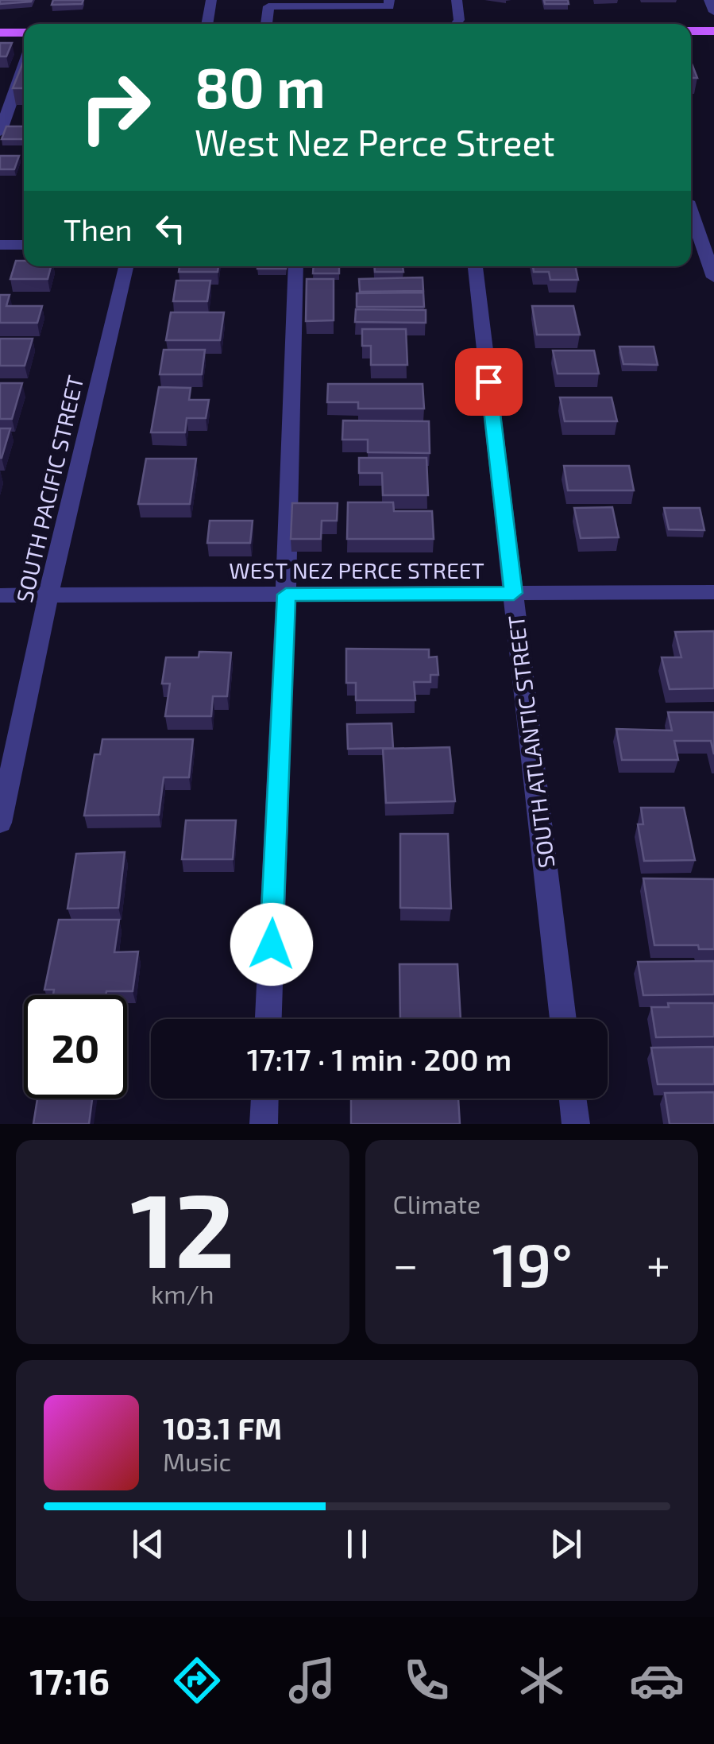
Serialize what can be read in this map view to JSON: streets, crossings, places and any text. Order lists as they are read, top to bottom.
{
  "streets": {
    "street": ["SOUTH PACIFIC STREET", "WEST NEZ PERCE STREET", "SOUTH ATLANTIC STREET"]
  },
  "crossings": [
    ["SOUTH PACIFIC STREET", "WEST NEZ PERCE STREET"],
    ["WEST NEZ PERCE STREET", "SOUTH ATLANTIC STREET"]
  ],
  "page": {
    "turn": ["80 m", "West Nez Perce Street"],
    "then": "Then",
    "limit": "20",
    "trip": "17:17 · 1 min · 200 m",
    "tile": [
      ["12", "km/h"],
      "Climate"
    ],
    "heat": ["−", "19°", "+"],
    "song": ["103.1 FM", "Music"],
    "tabs": "17:16"
  }
}
